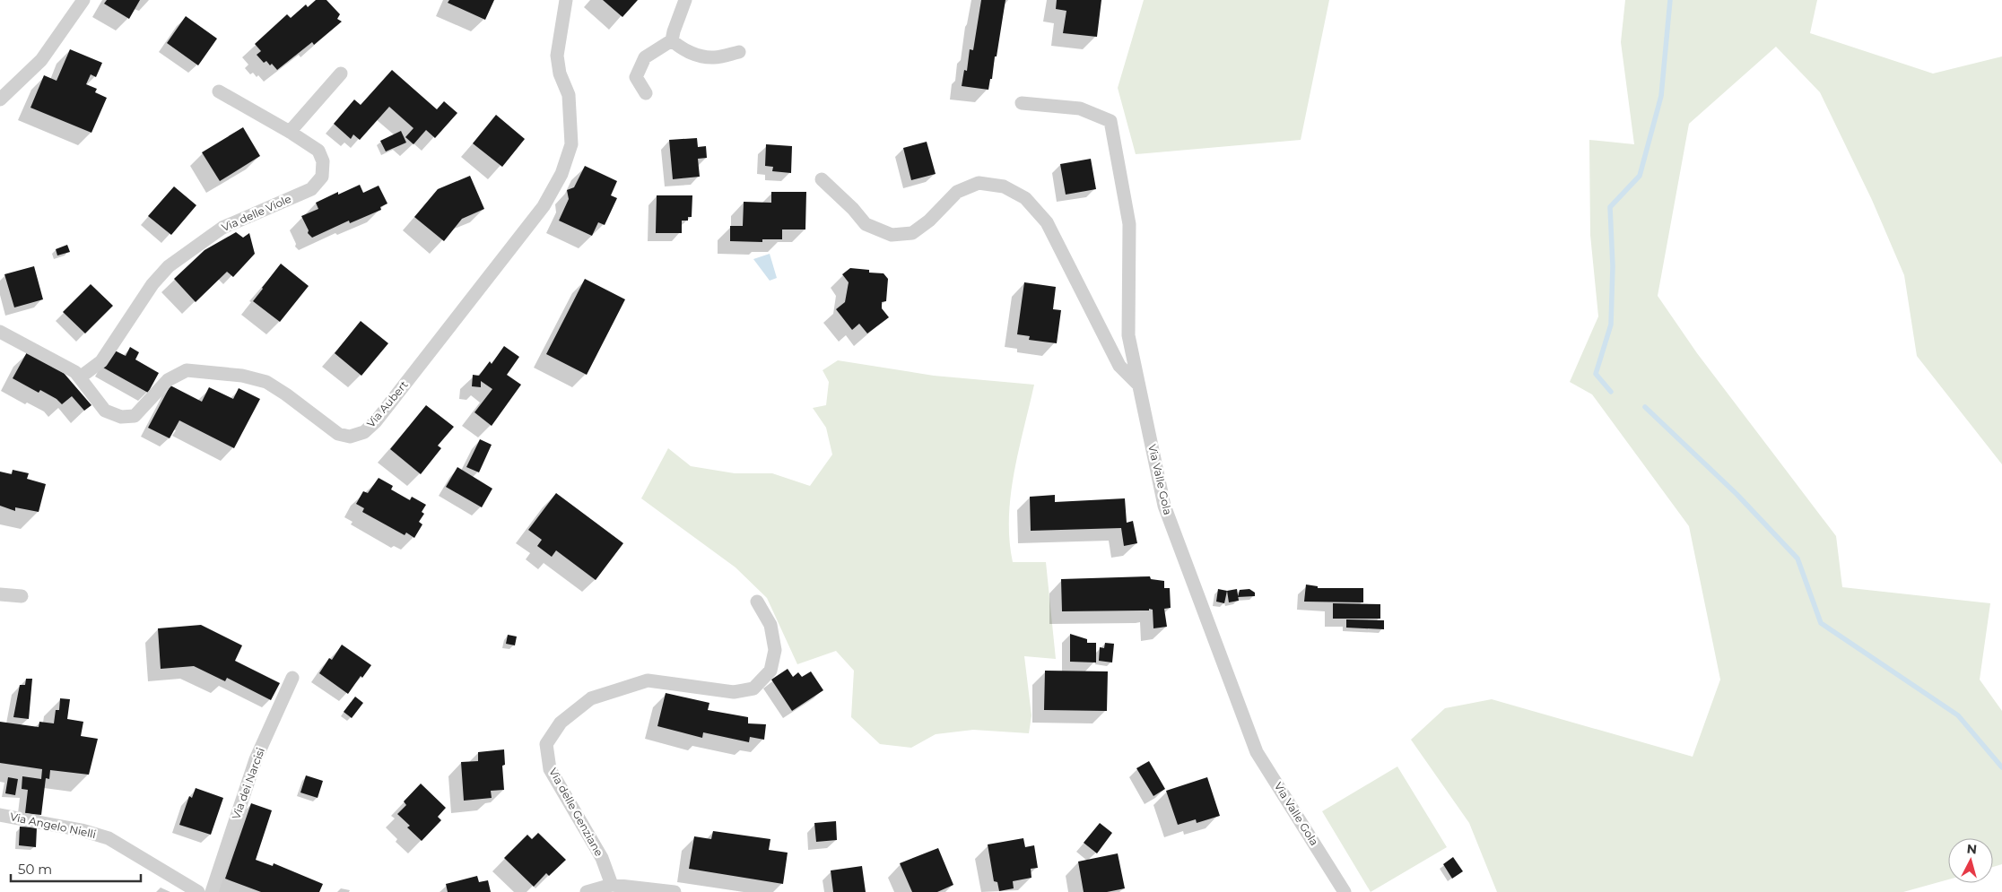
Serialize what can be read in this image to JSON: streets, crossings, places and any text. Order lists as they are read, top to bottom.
{
  "streets": {
    "street": [
      "Via delle Viole",
      "Via Aubert",
      "Via Valle Gola",
      "Via dei Narcisi",
      "Via delle Genziane",
      "Via Angelo Nielli"
    ]
  },
  "crossings": [
    ["Via delle Viole", "Via Aubert"]
  ],
  "scale_bar": "50 m",
  "north": "top"
}
